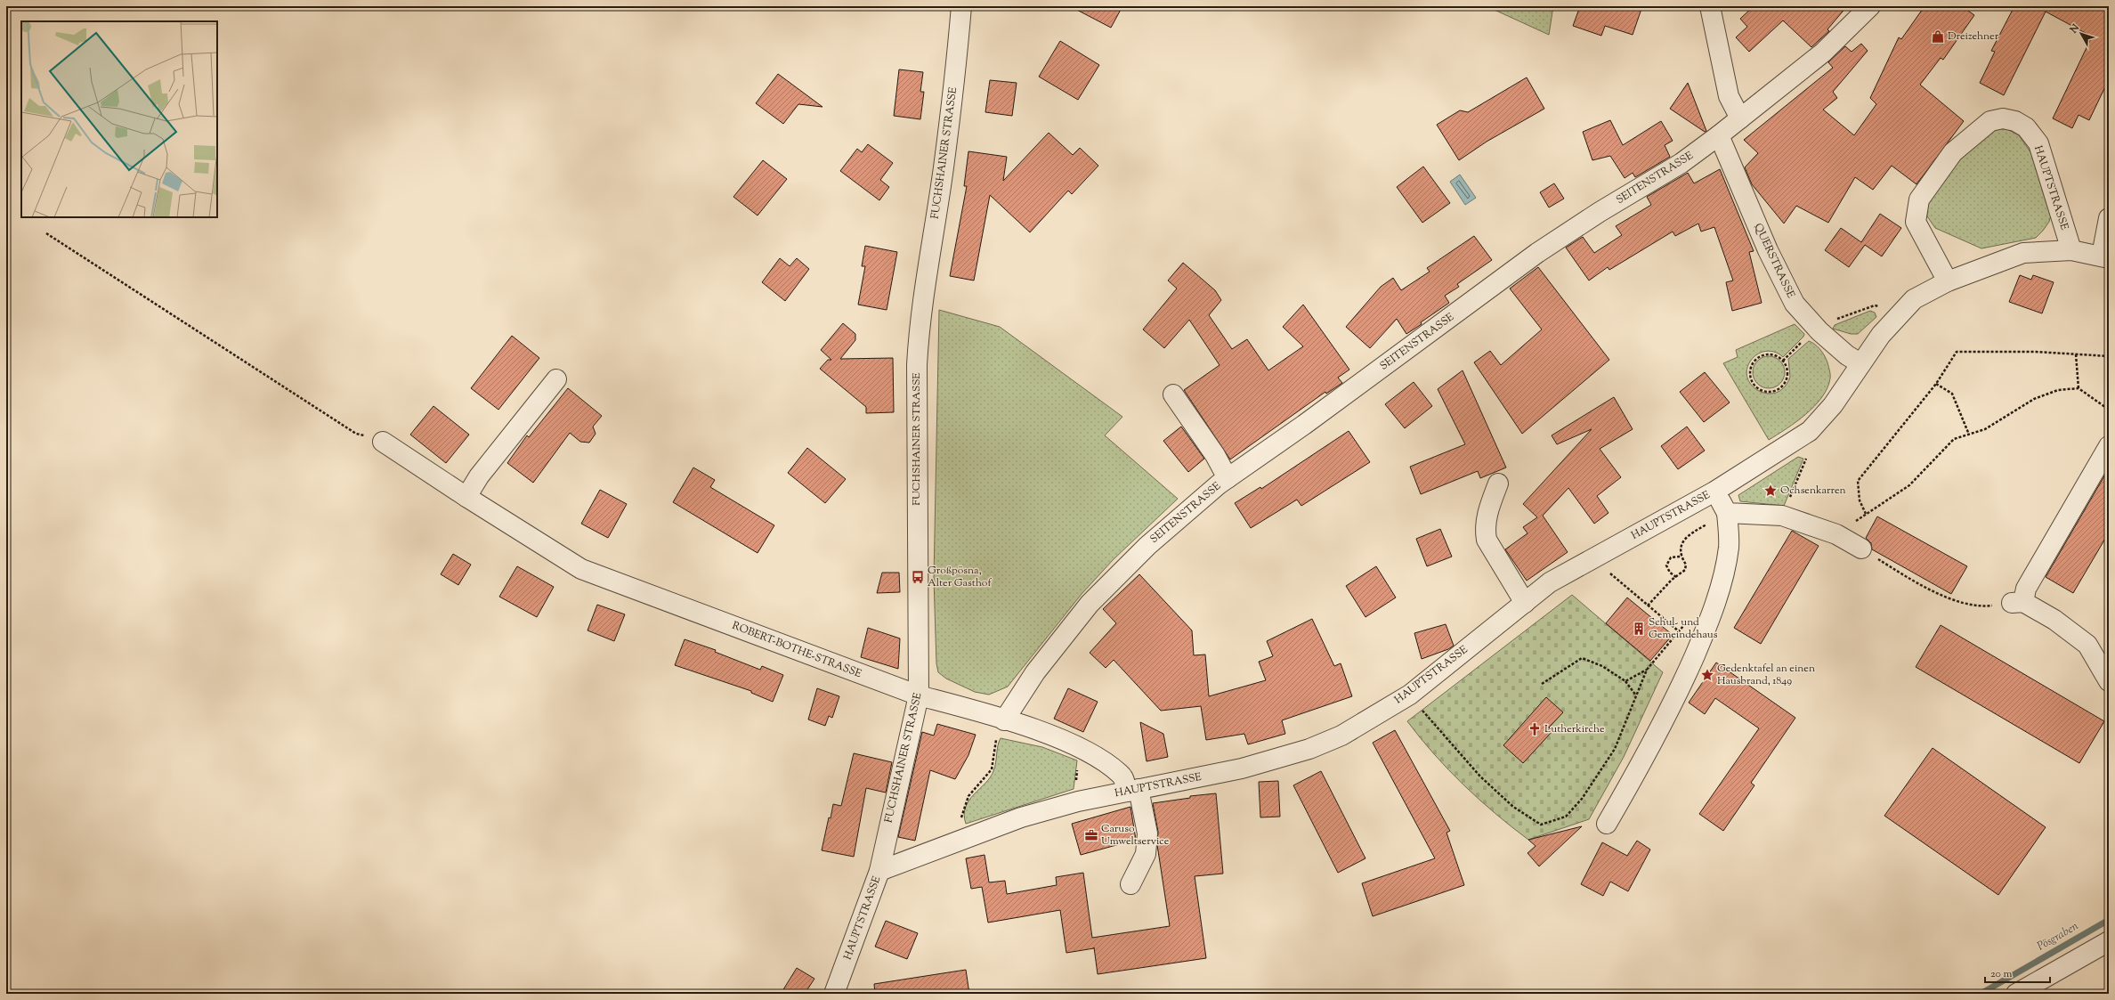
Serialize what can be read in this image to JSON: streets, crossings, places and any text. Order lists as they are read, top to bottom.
{
  "streets": {
    "street": [
      "FUCHSHAINER STRASSE",
      "SEITENSTRASSE",
      "HAUPTSTRASSE",
      "QUERSTRASSE",
      "ROBERT-BOTHE-STRASSE"
    ]
  },
  "crossings": [
    ["FUCHSHAINER STRASSE", "HAUPTSTRASSE"],
    ["FUCHSHAINER STRASSE", "ROBERT-BOTHE-STRASSE"],
    ["SEITENSTRASSE", "QUERSTRASSE"],
    ["SEITENSTRASSE", "ROBERT-BOTHE-STRASSE"],
    ["HAUPTSTRASSE", "QUERSTRASSE"],
    ["HAUPTSTRASSE", "ROBERT-BOTHE-STRASSE"]
  ],
  "water": ["Pösgraben"],
  "places": {
    "shop": ["Dreizehner"],
    "place": ["Ochsenkarren", "Gedenktafel an einen Hausbrand, 1849"],
    "bus stop": ["Großpösna, Alter Gasthof"],
    "building": ["Schul- und Gemeindehaus"],
    "church": ["Lutherkirche"],
    "office": ["Caruso Umweltservice"]
  },
  "scale_bar": "20 m",
  "north": "top left"
}
